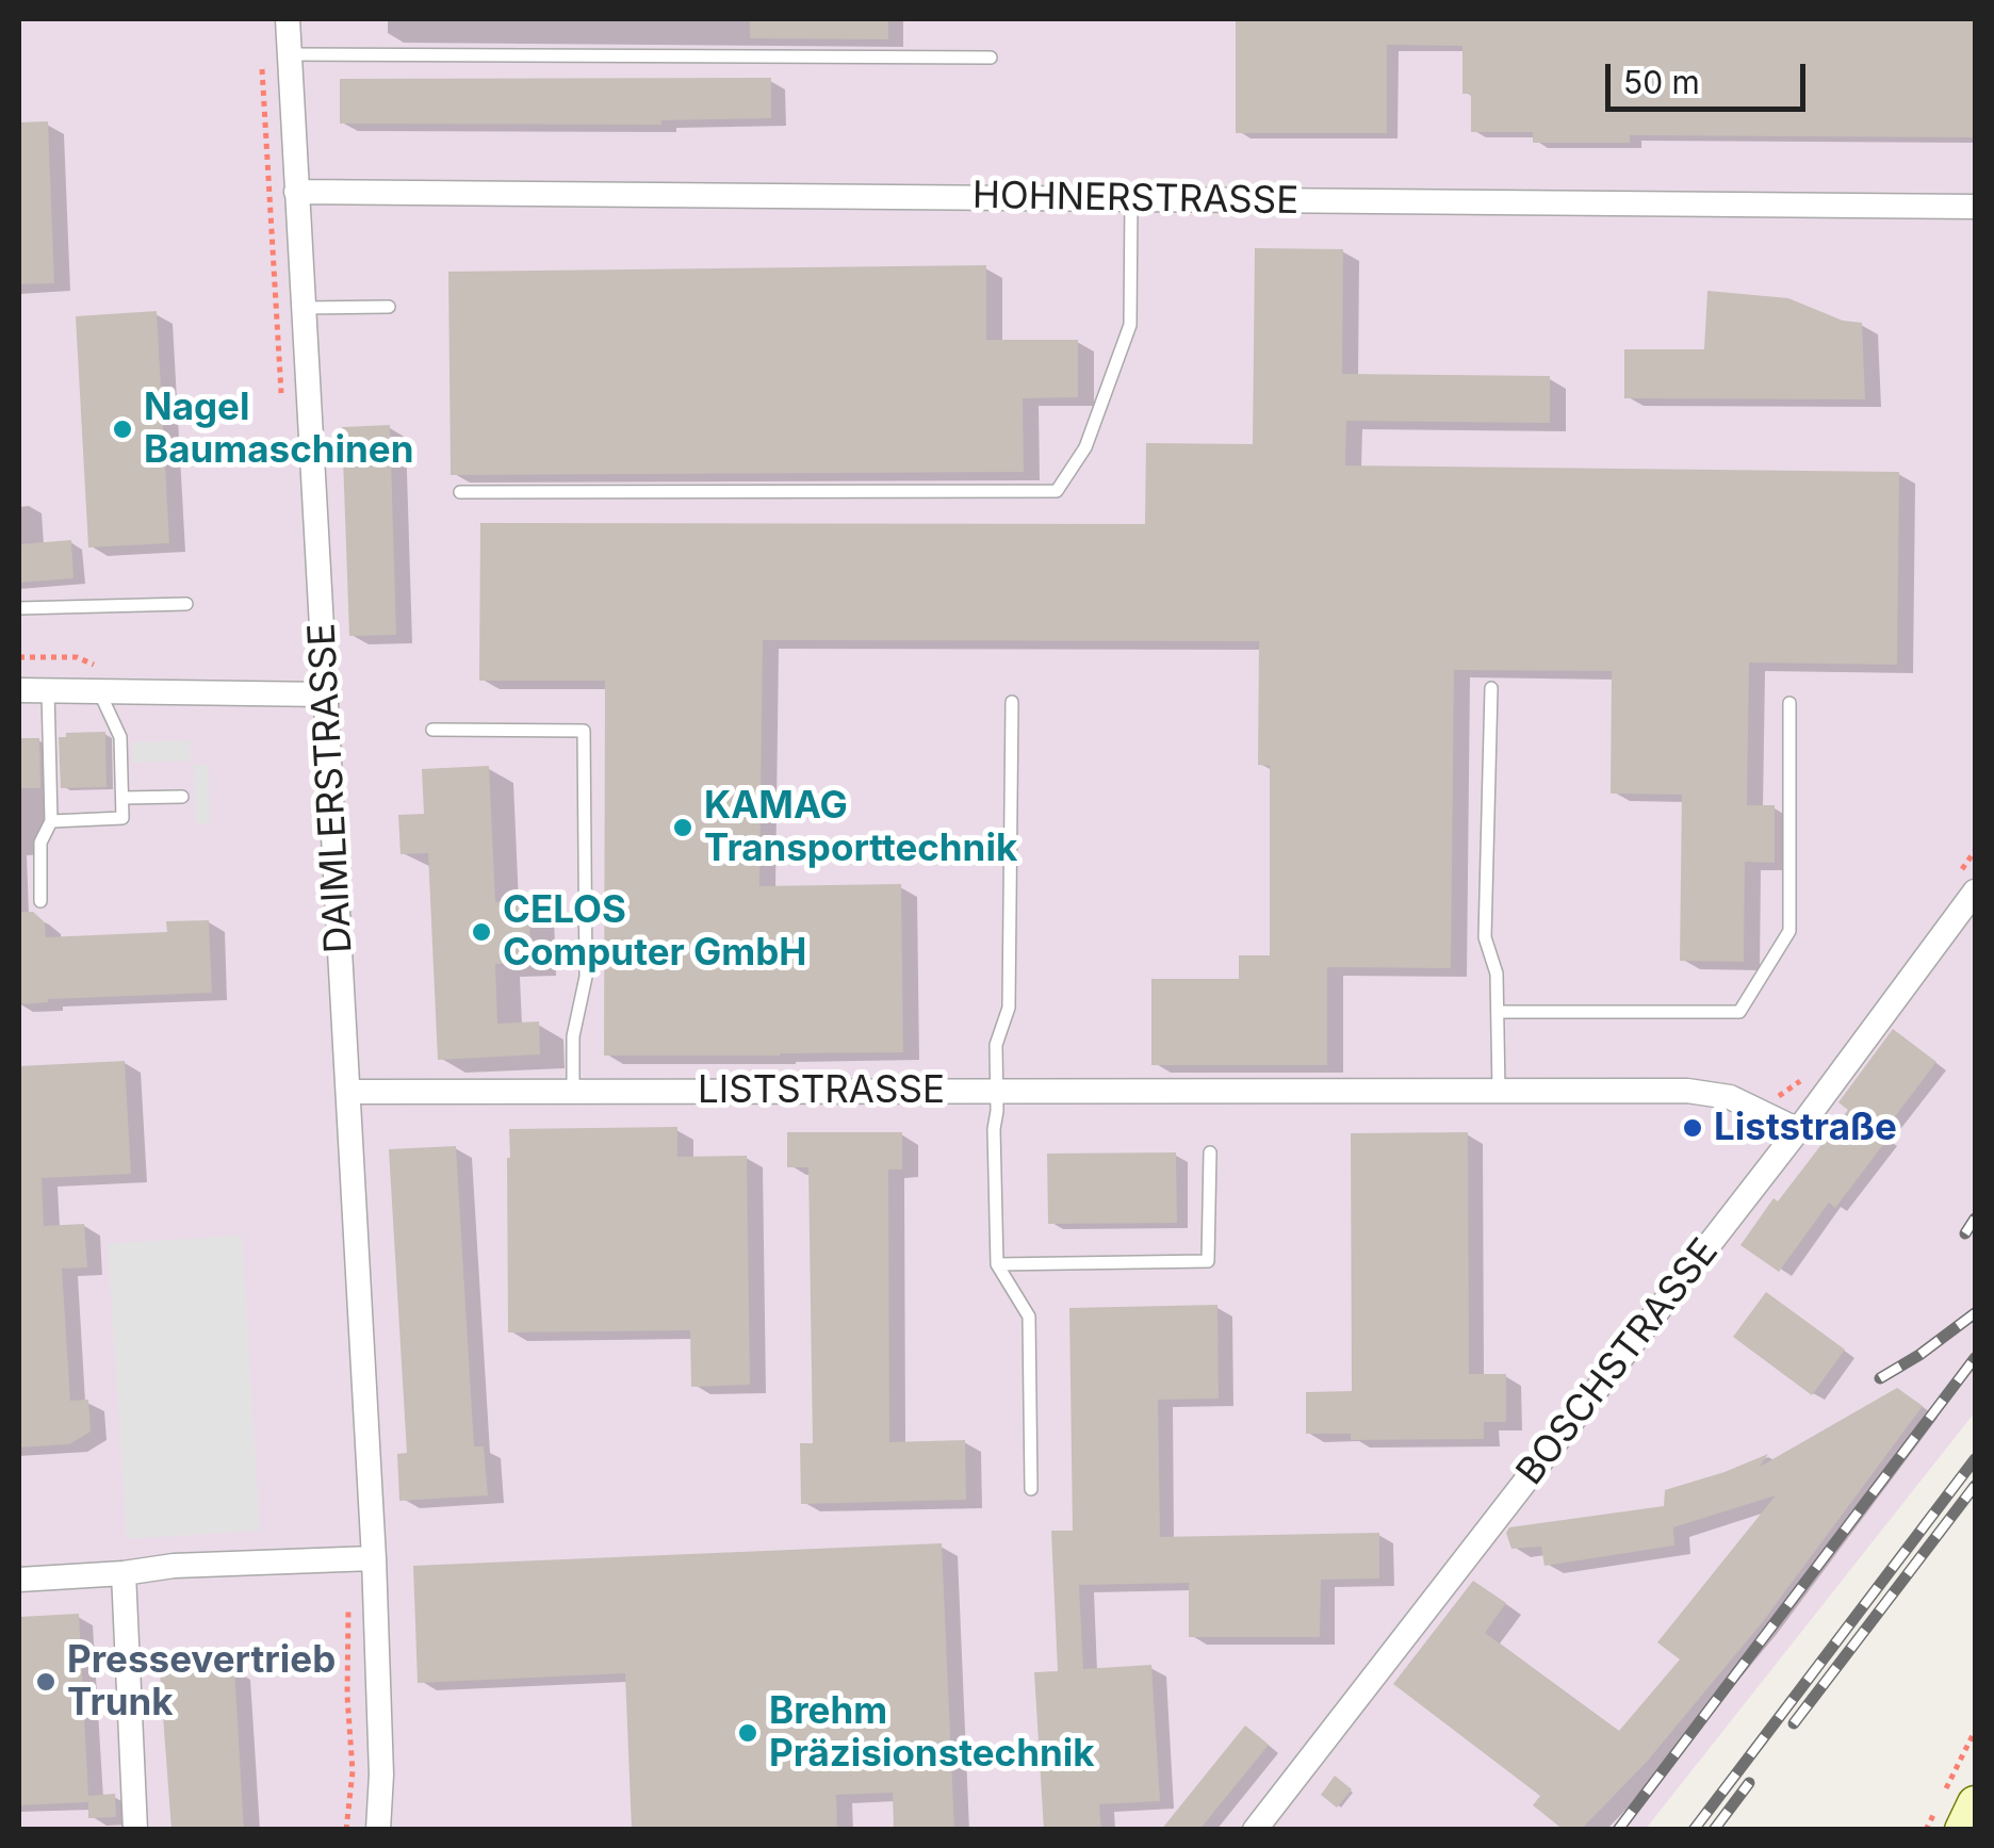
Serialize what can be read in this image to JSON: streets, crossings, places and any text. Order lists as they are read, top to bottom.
{
  "streets": {
    "street": [
      "HOHNERSTRASSE",
      "DAIMLERSTRASSE",
      "LISTSTRASSE",
      "BOSCHSTRASSE"
    ]
  },
  "crossings": [
    ["HOHNERSTRASSE", "DAIMLERSTRASSE"],
    ["DAIMLERSTRASSE", "LISTSTRASSE"],
    ["LISTSTRASSE", "BOSCHSTRASSE"]
  ],
  "places": [
    "Nagel Baumaschinen",
    "KAMAG Transporttechnik",
    "CELOS Computer GmbH",
    "Liststraße",
    "Pressevertrieb Trunk",
    "Brehm Präzisionstechnik"
  ],
  "scale_bar": "50 m"
}
